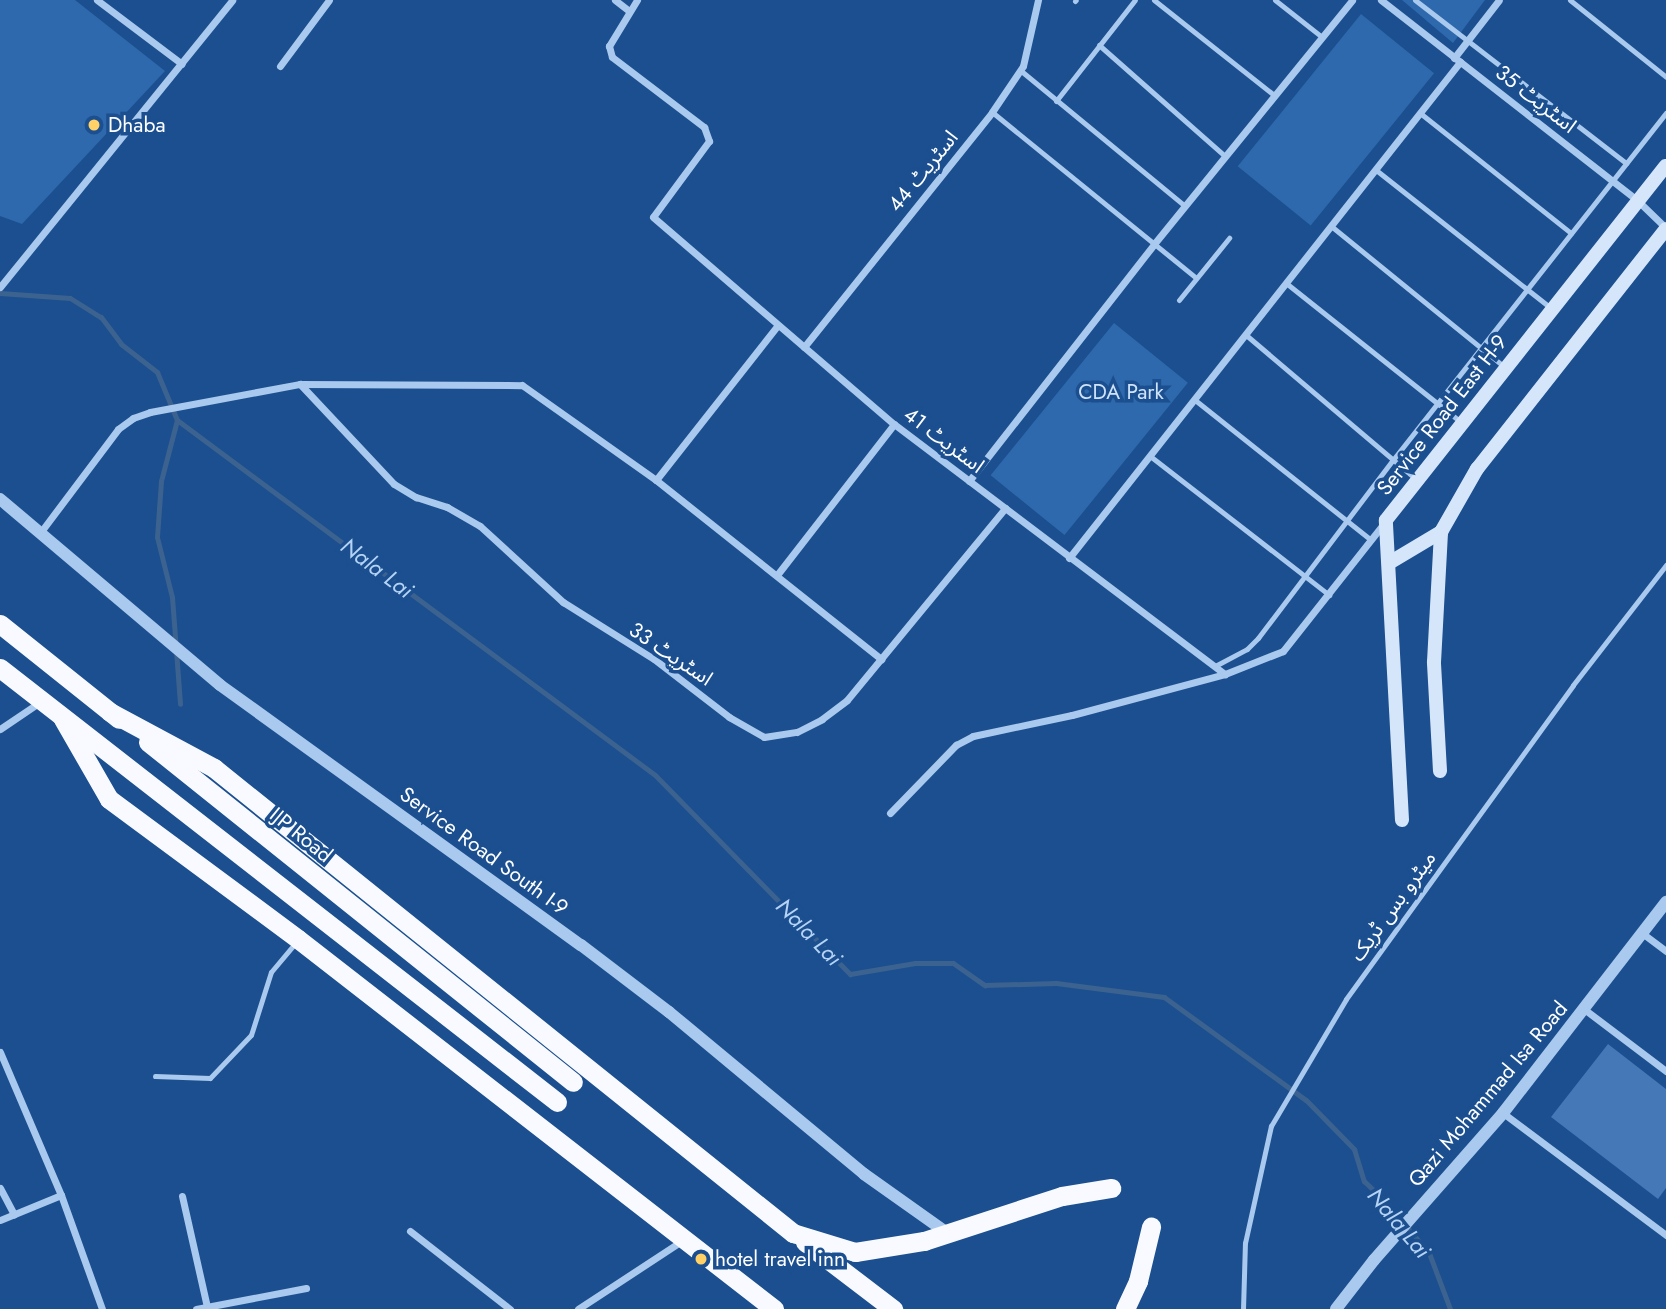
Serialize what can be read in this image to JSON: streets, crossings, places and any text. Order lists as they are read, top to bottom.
{
  "streets": {
    "highway": ["IJP Road"],
    "main road": ["Service Road East H-9"],
    "street": [
      "اسٹریٹ 35",
      "اسٹریٹ 44",
      "اسٹریٹ 41",
      "اسٹریٹ 33",
      "Service Road South I-9",
      "Qazi Mohammad Isa Road"
    ],
    "lane": ["میٹرو بس ٹریک"]
  },
  "crossings": [
    ["اسٹریٹ 35", "Service Road East H-9"],
    ["اسٹریٹ 44", "اسٹریٹ 41"],
    ["اسٹریٹ 41", "اسٹریٹ 33"]
  ],
  "water": ["Nala Lai"],
  "parks": ["CDA Park"],
  "places": ["Dhaba", "hotel travel inn"]
}
